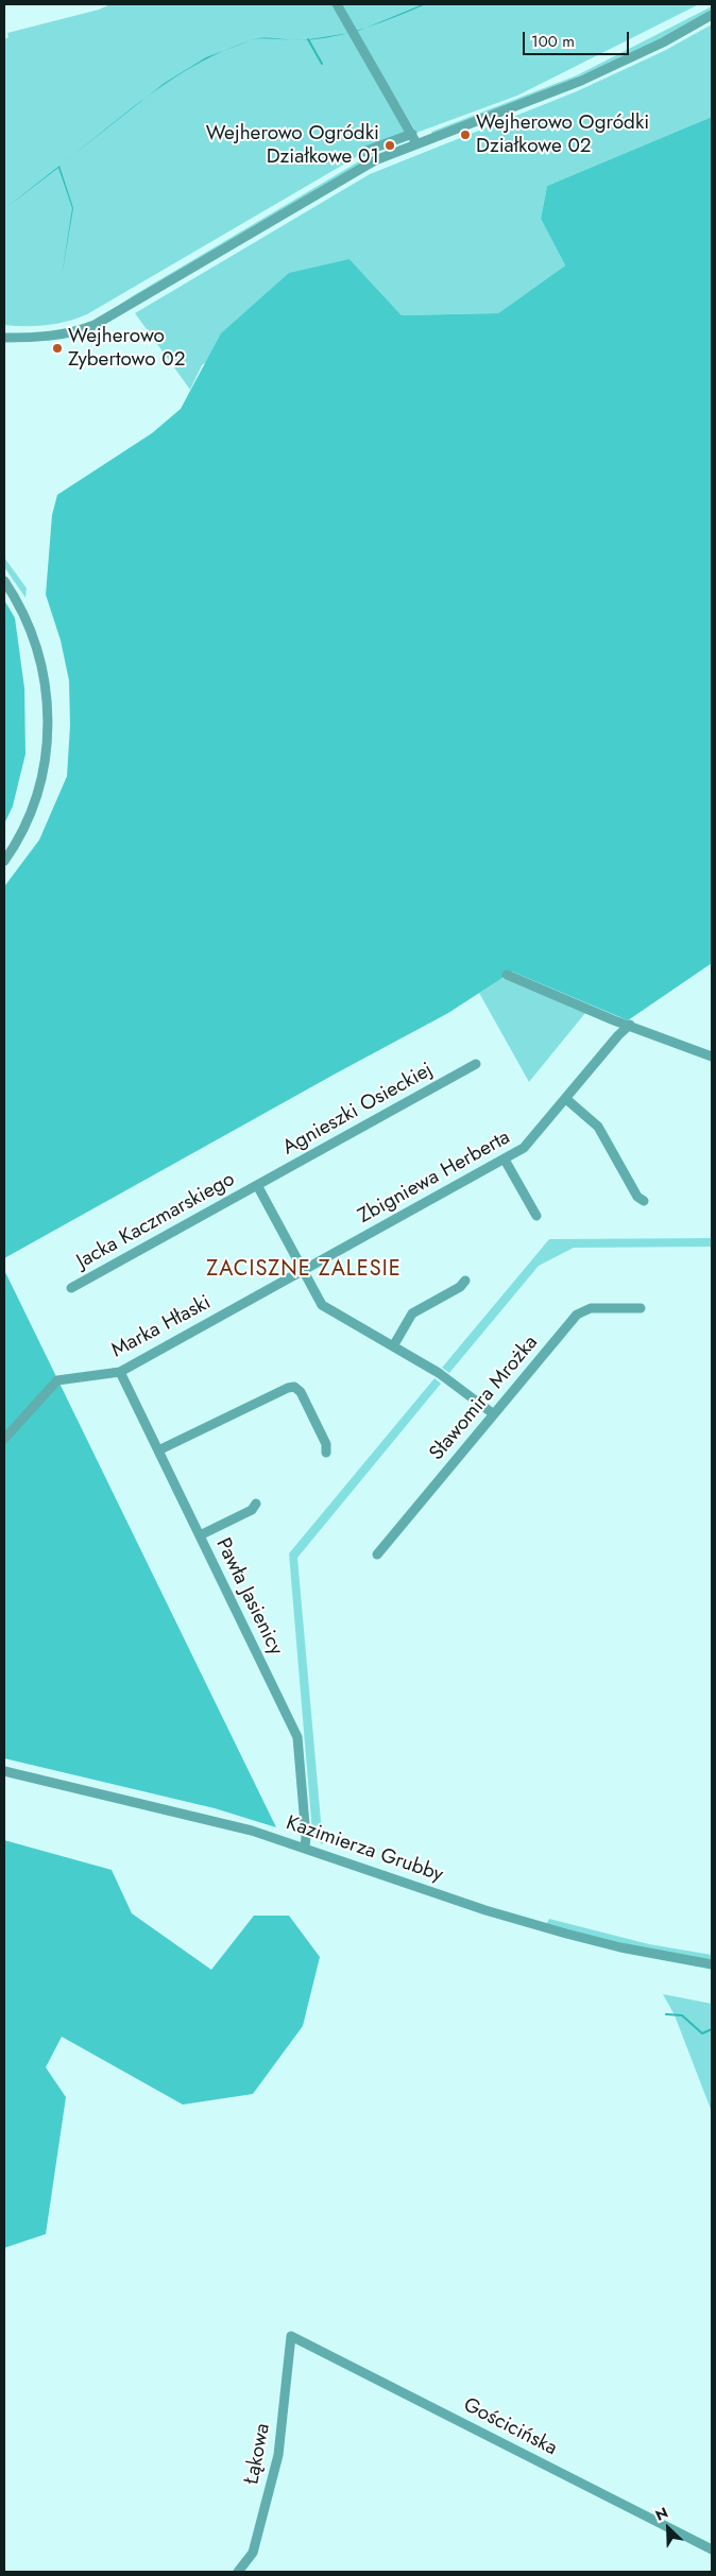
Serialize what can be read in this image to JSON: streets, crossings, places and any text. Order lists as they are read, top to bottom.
{
  "streets": {
    "street": [
      "Agnieszki Osieckiej",
      "Zbigniewa Herberta",
      "Jacka Kaczmarskiego",
      "Marka Hłaski",
      "Sławomira Mrożka",
      "Pawła Jasienicy",
      "Kazimierza Grubby",
      "Gościcińska",
      "Łąkowa"
    ]
  },
  "crossings": [
    ["Agnieszki Osieckiej", "Jacka Kaczmarskiego"],
    ["Zbigniewa Herberta", "Marka Hłaski"],
    ["Marka Hłaski", "Pawła Jasienicy"],
    ["Pawła Jasienicy", "Kazimierza Grubby"],
    ["Gościcińska", "Łąkowa"]
  ],
  "districts": ["ZACISZNE ZALESIE"],
  "places": ["Wejherowo Ogródki Działkowe 02", "Wejherowo Ogródki Działkowe 01", "Wejherowo Zybertowo 02"],
  "scale_bar": "100 m",
  "north": "top left"
}
